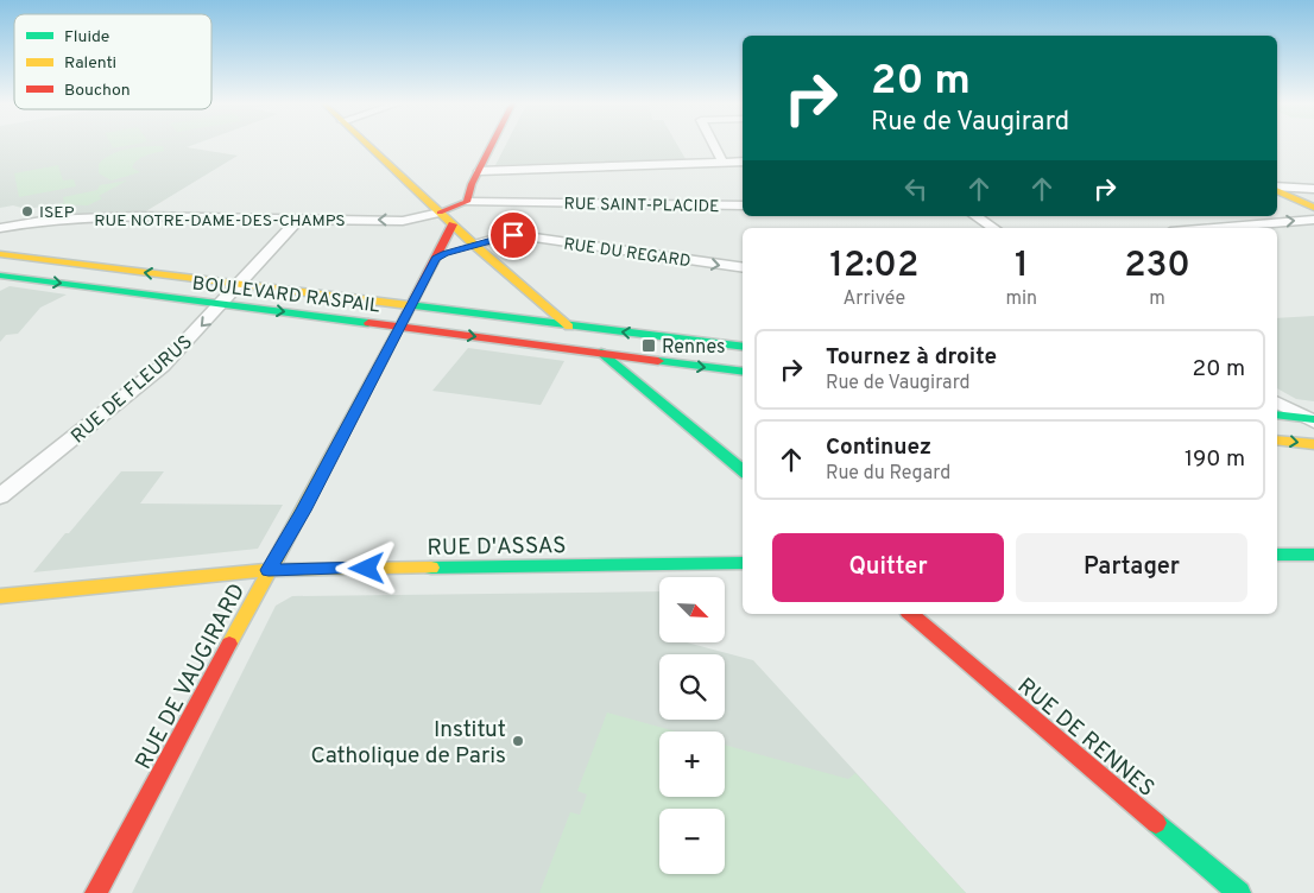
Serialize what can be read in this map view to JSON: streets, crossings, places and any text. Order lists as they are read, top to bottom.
{
  "streets": {
    "main road": [
      "BOULEVARD RASPAIL",
      "RUE D'ASSAS",
      "RUE DE VAUGIRARD",
      "RUE DE RENNES"
    ],
    "street": [
      "RUE SAINT-PLACIDE",
      "RUE NOTRE-DAME-DES-CHAMPS",
      "RUE DU REGARD",
      "RUE DE FLEURUS"
    ]
  },
  "crossings": [
    ["RUE NOTRE-DAME-DES-CHAMPS", "RUE DE FLEURUS"],
    ["BOULEVARD RASPAIL", "RUE DE FLEURUS"],
    ["BOULEVARD RASPAIL", "RUE DE VAUGIRARD"],
    ["RUE D'ASSAS", "RUE DE VAUGIRARD"]
  ],
  "one_way": ["RUE DE FLEURUS"],
  "places": {
    "other": ["ISEP", "Institut Catholique de Paris"],
    "transit": ["Rennes"]
  },
  "legend": ["Fluide", "Ralenti", "Bouchon"],
  "north": "bottom right",
  "page": {
    "turn": ["20 m", "Rue de Vaugirard"],
    "eta": [
      "12:02",
      "Arrivée",
      "1",
      "min",
      "230",
      "m"
    ],
    "list": [
      {
        "name": "Tournez à droite",
        "note": "Rue de Vaugirard",
        "value": "20 m"
      },
      {
        "name": "Continuez",
        "note": "Rue du Regard",
        "value": "190 m"
      }
    ],
    "buttons": ["Quitter", "Partager"],
    "map_buttons": ["+", "−"]
  }
}
